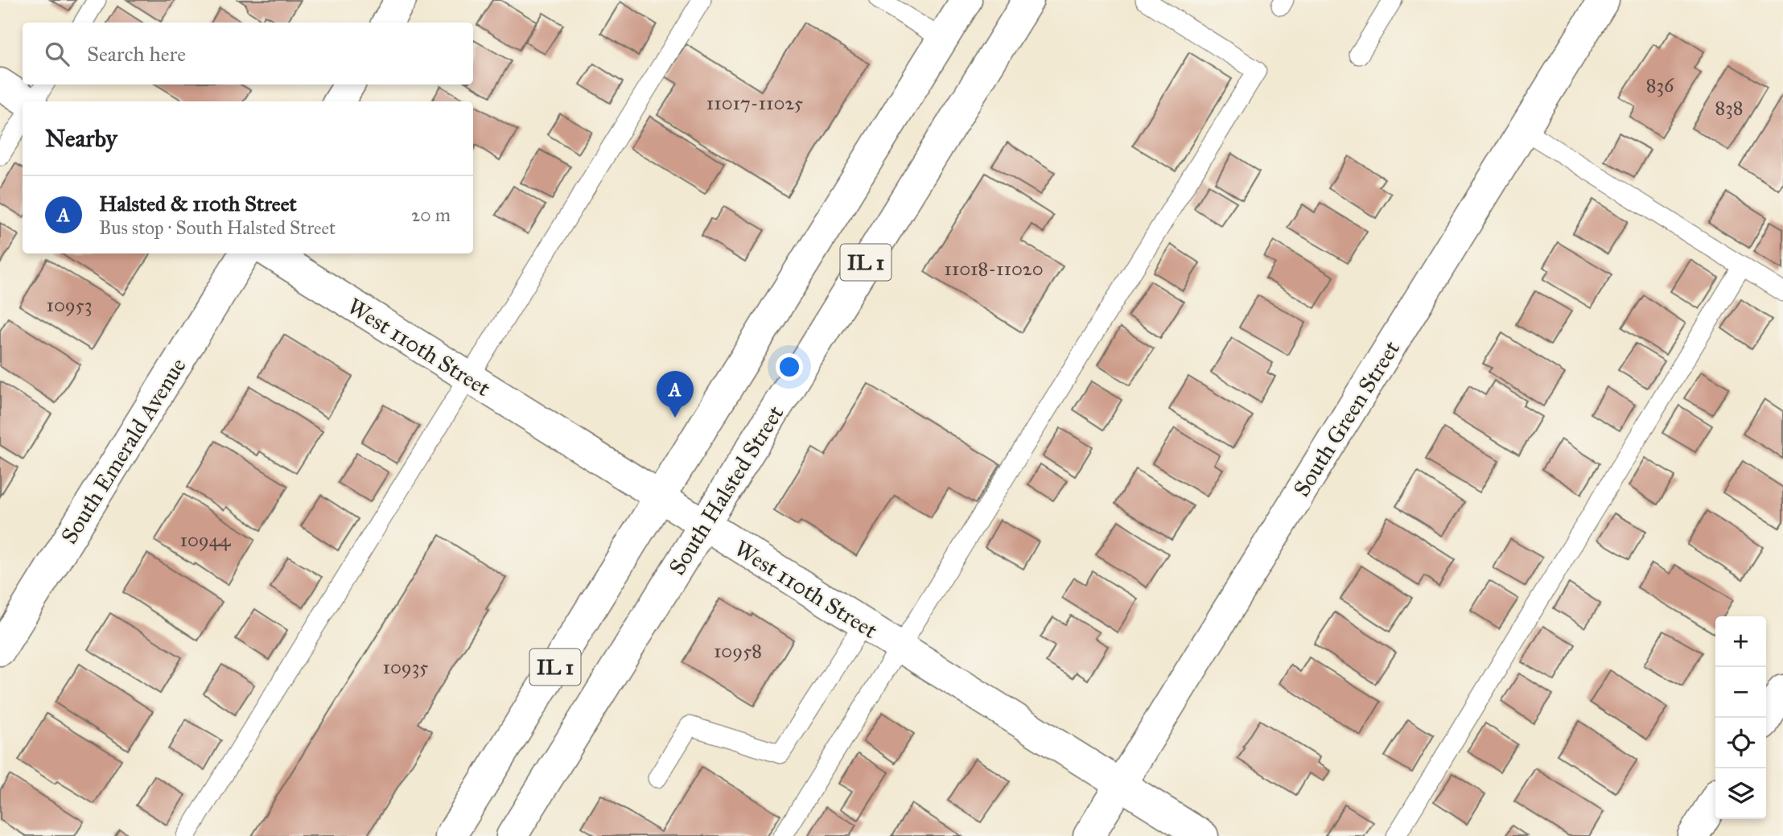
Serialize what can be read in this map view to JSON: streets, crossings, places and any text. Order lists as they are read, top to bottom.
{
  "streets": {
    "street": [
      "IL 1",
      "West 110th Street",
      "South Green Street",
      "South Emerald Avenue",
      "South Halsted Street"
    ]
  },
  "crossings": [
    ["IL 1", "West 110th Street"],
    ["West 110th Street", "South Green Street"],
    ["West 110th Street", "South Halsted Street"]
  ],
  "house_numbers": [
    "836",
    "11017-11025",
    "838",
    "11018-11020",
    "10953",
    "10944",
    "10958",
    "10935"
  ],
  "page": {
    "search": "Search here",
    "heading": "Nearby",
    "list": [
      {
        "mark": "A",
        "name": "Halsted & 110th Street",
        "note": "Bus stop · South Halsted Street",
        "value": "20 m"
      }
    ],
    "pins": "A",
    "map_buttons": ["+", "−"]
  }
}
